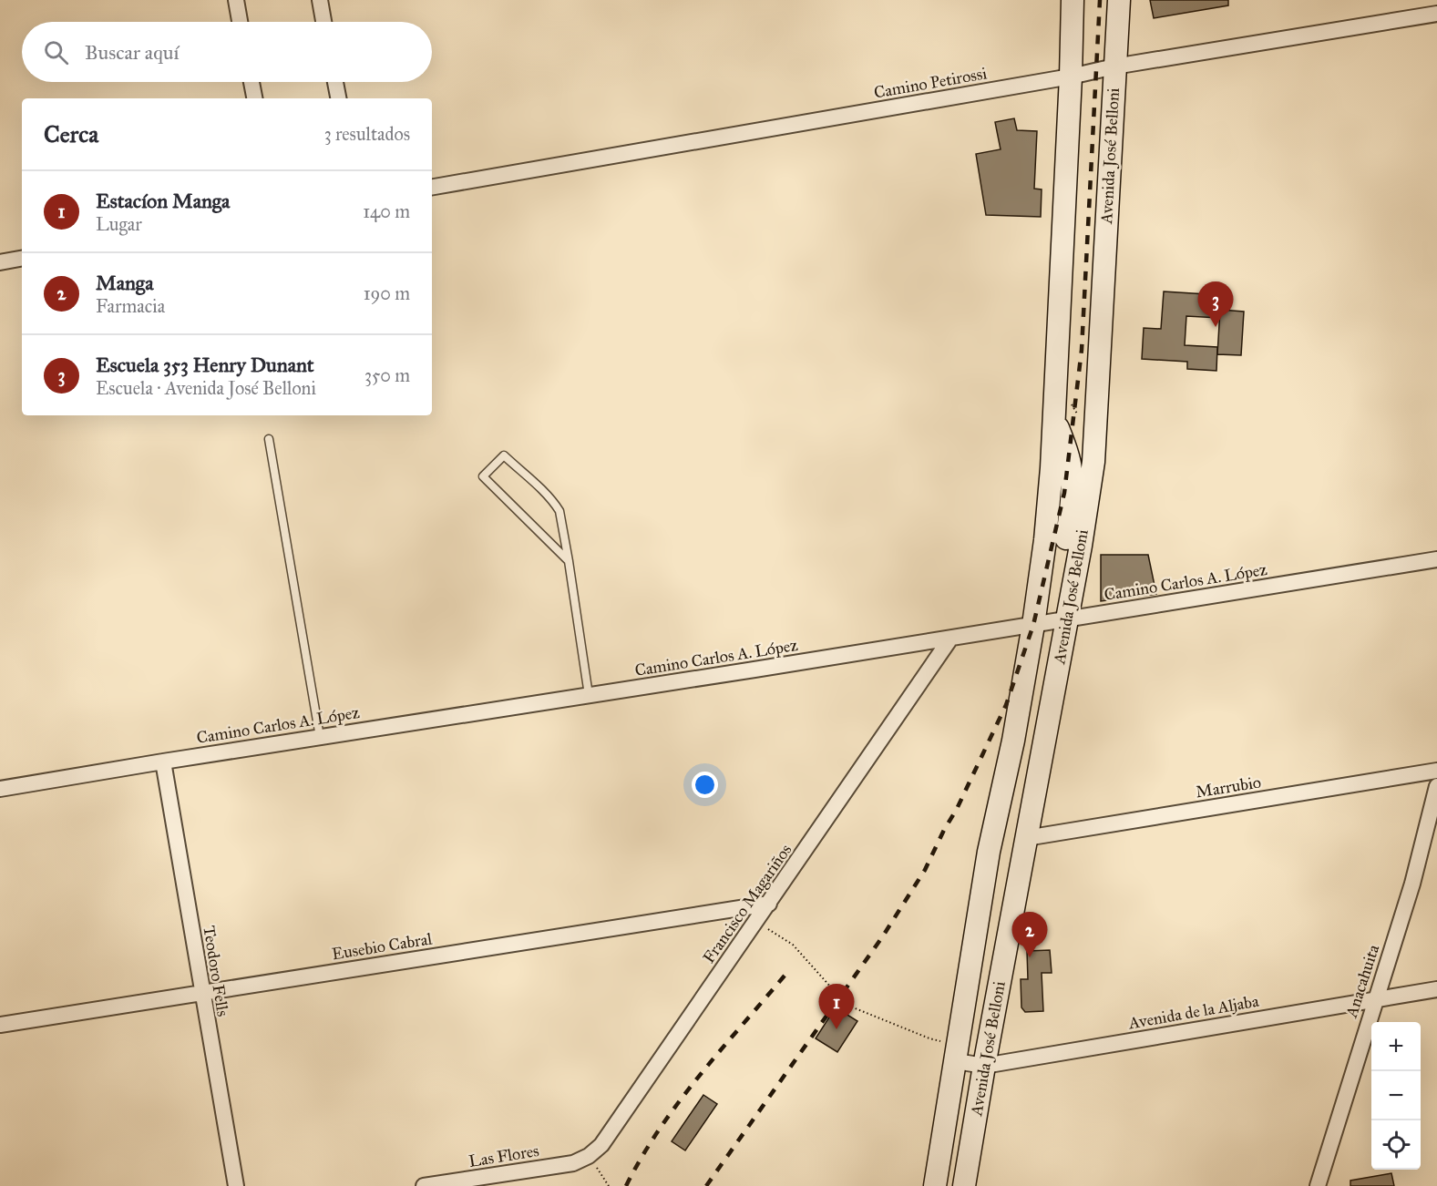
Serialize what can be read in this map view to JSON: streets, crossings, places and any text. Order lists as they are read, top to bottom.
{
  "streets": {
    "main road": ["Avenida José Belloni"],
    "street": [
      "Camino Petirossi",
      "Camino Carlos A. López",
      "Marrubio",
      "Francisco Magariños",
      "Eusebio Cabral",
      "Teodoro Fells",
      "Anacahuita",
      "Avenida de la Aljaba",
      "Las Flores"
    ]
  },
  "crossings": [
    ["Camino Petirossi", "Avenida José Belloni"],
    ["Avenida José Belloni", "Camino Carlos A. López"],
    ["Avenida José Belloni", "Marrubio"],
    ["Avenida José Belloni", "Avenida de la Aljaba"],
    ["Camino Carlos A. López", "Francisco Magariños"],
    ["Camino Carlos A. López", "Teodoro Fells"],
    ["Francisco Magariños", "Eusebio Cabral"],
    ["Francisco Magariños", "Las Flores"],
    ["Eusebio Cabral", "Teodoro Fells"],
    ["Anacahuita", "Avenida de la Aljaba"]
  ],
  "page": {
    "search": "Buscar aquí",
    "heading": ["Cerca", "3 resultados"],
    "list": [
      {
        "mark": "1",
        "name": "Estacíon Manga",
        "note": "Lugar",
        "value": "140 m"
      },
      {
        "mark": "2",
        "name": "Manga",
        "note": "Farmacia",
        "value": "190 m"
      },
      {
        "mark": "3",
        "name": "Escuela 353 Henry Dunant",
        "note": "Escuela · Avenida José Belloni",
        "value": "350 m"
      }
    ],
    "pins": ["3", "2", "1"],
    "map_buttons": ["+", "−"]
  }
}
